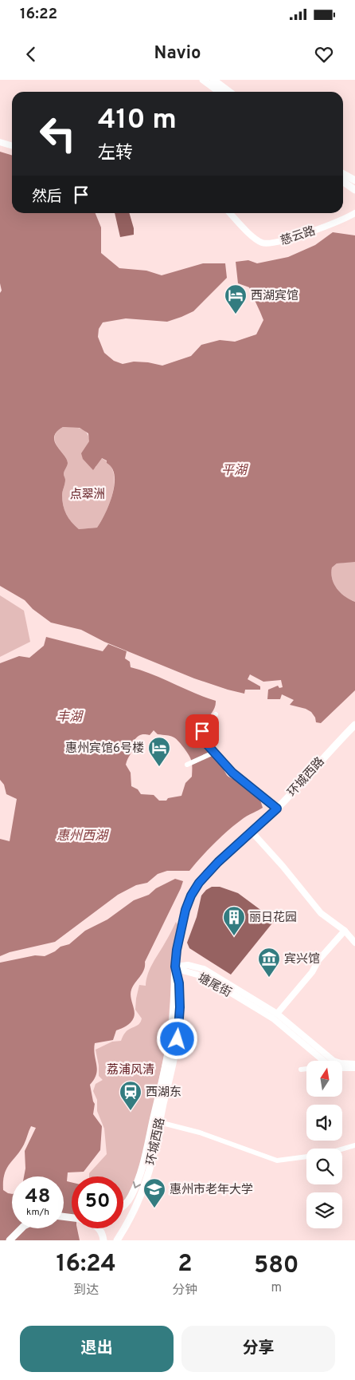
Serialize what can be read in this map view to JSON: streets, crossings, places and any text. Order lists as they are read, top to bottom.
{
  "streets": {
    "main road": ["环城西路"],
    "street": ["慈云路", "塘尾街"]
  },
  "crossings": [
    ["环城西路", "塘尾街"]
  ],
  "water": ["平湖", "丰湖", "惠州西湖"],
  "parks": ["点翠洲", "荔浦风清"],
  "places": {
    "hotel": ["西湖宾馆", "惠州宾馆6号楼"],
    "building": ["丽日花园"],
    "museum": ["宾兴馆"],
    "station": ["西湖东"],
    "school or university": ["惠州市老年大学"]
  },
  "north": "top",
  "page": {
    "status": "16:22",
    "header": "Navio",
    "turn": ["410 m", "左转"],
    "then": "然后",
    "speed": "48 km/h",
    "limit": "50",
    "eta": [
      "16:24",
      "到达",
      "2",
      "分钟",
      "580",
      "m"
    ],
    "buttons": ["退出", "分享"]
  }
}
